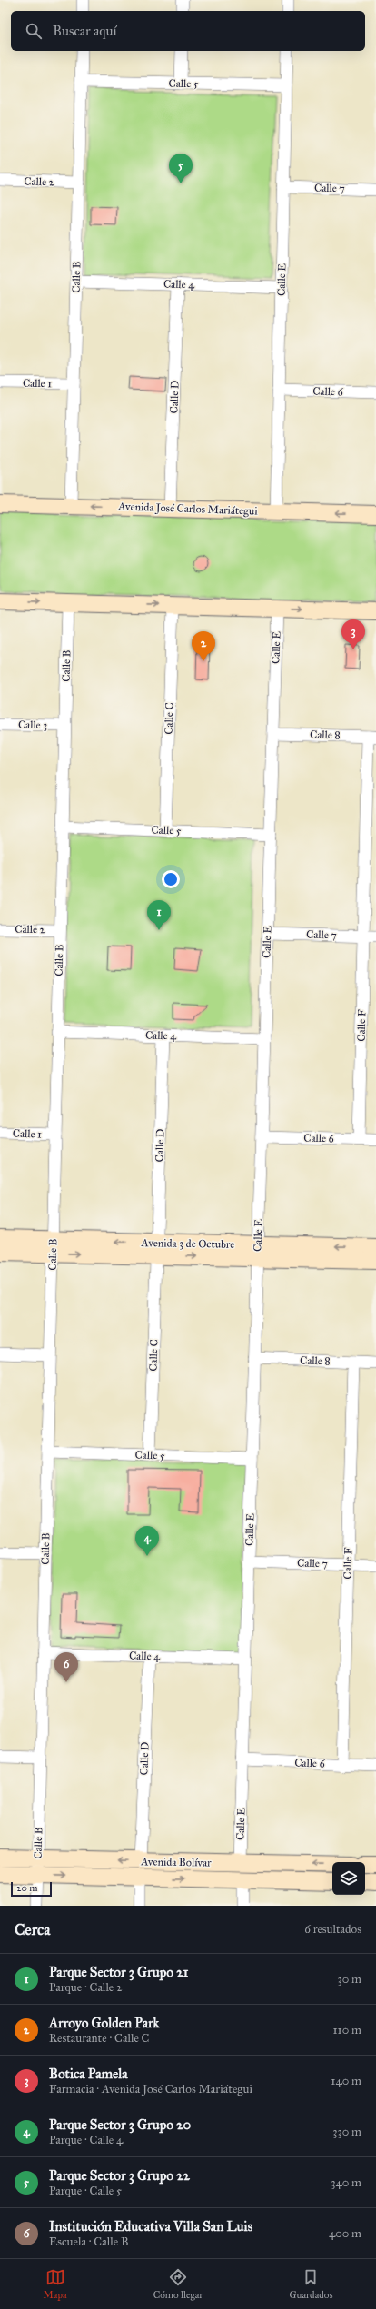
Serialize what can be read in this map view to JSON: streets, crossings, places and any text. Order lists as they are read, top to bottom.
{
  "streets": {
    "street": [
      "Calle 5",
      "Calle 2",
      "Calle 7",
      "Calle B",
      "Calle E",
      "Calle 4",
      "Calle 1",
      "Calle 6",
      "Calle D",
      "Avenida José Carlos Mariátegui",
      "Calle C",
      "Calle 3",
      "Calle 8",
      "Calle F",
      "Avenida 3 de Octubre",
      "Avenida Bolívar"
    ]
  },
  "crossings": [
    ["Calle 5", "Calle B"],
    ["Calle 5", "Calle E"],
    ["Calle 5", "Calle C"],
    ["Calle 2", "Calle B"],
    ["Calle 7", "Calle E"],
    ["Calle 7", "Calle F"],
    ["Calle B", "Calle 4"],
    ["Calle B", "Calle 1"],
    ["Calle B", "Avenida José Carlos Mariátegui"],
    ["Calle B", "Calle 3"],
    ["Calle B", "Avenida 3 de Octubre"],
    ["Calle B", "Avenida Bolívar"],
    ["Calle E", "Calle 4"],
    ["Calle E", "Calle 6"],
    ["Calle E", "Avenida José Carlos Mariátegui"],
    ["Calle E", "Calle 8"],
    ["Calle E", "Avenida 3 de Octubre"],
    ["Calle E", "Avenida Bolívar"],
    ["Calle 4", "Calle D"],
    ["Calle 6", "Calle F"],
    ["Calle D", "Avenida José Carlos Mariátegui"],
    ["Calle D", "Calle C"],
    ["Calle D", "Avenida 3 de Octubre"],
    ["Calle D", "Avenida Bolívar"],
    ["Calle C", "Avenida 3 de Octubre"],
    ["Calle 8", "Calle F"]
  ],
  "scale_bar": "20 m",
  "page": {
    "search": "Buscar aquí",
    "pins": [
      "5",
      "3",
      "2",
      "1",
      "4",
      "6"
    ],
    "scale": "20 m",
    "heading": ["Cerca", "6 resultados"],
    "list": [
      {
        "mark": "1",
        "name": "Parque Sector 3 Grupo 21",
        "note": "Parque · Calle 2",
        "value": "30 m"
      },
      {
        "mark": "2",
        "name": "Arroyo Golden Park",
        "note": "Restaurante · Calle C",
        "value": "110 m"
      },
      {
        "mark": "3",
        "name": "Botica Pamela",
        "note": "Farmacia · Avenida José Carlos Mariátegui",
        "value": "140 m"
      },
      {
        "mark": "4",
        "name": "Parque Sector 3 Grupo 20",
        "note": "Parque · Calle 4",
        "value": "330 m"
      },
      {
        "mark": "5",
        "name": "Parque Sector 3 Grupo 22",
        "note": "Parque · Calle 5",
        "value": "340 m"
      },
      {
        "mark": "6",
        "name": "Institución Educativa Villa San Luis",
        "note": "Escuela · Calle B",
        "value": "400 m"
      }
    ],
    "nav": ["Mapa", "Cómo llegar", "Guardados"]
  }
}
